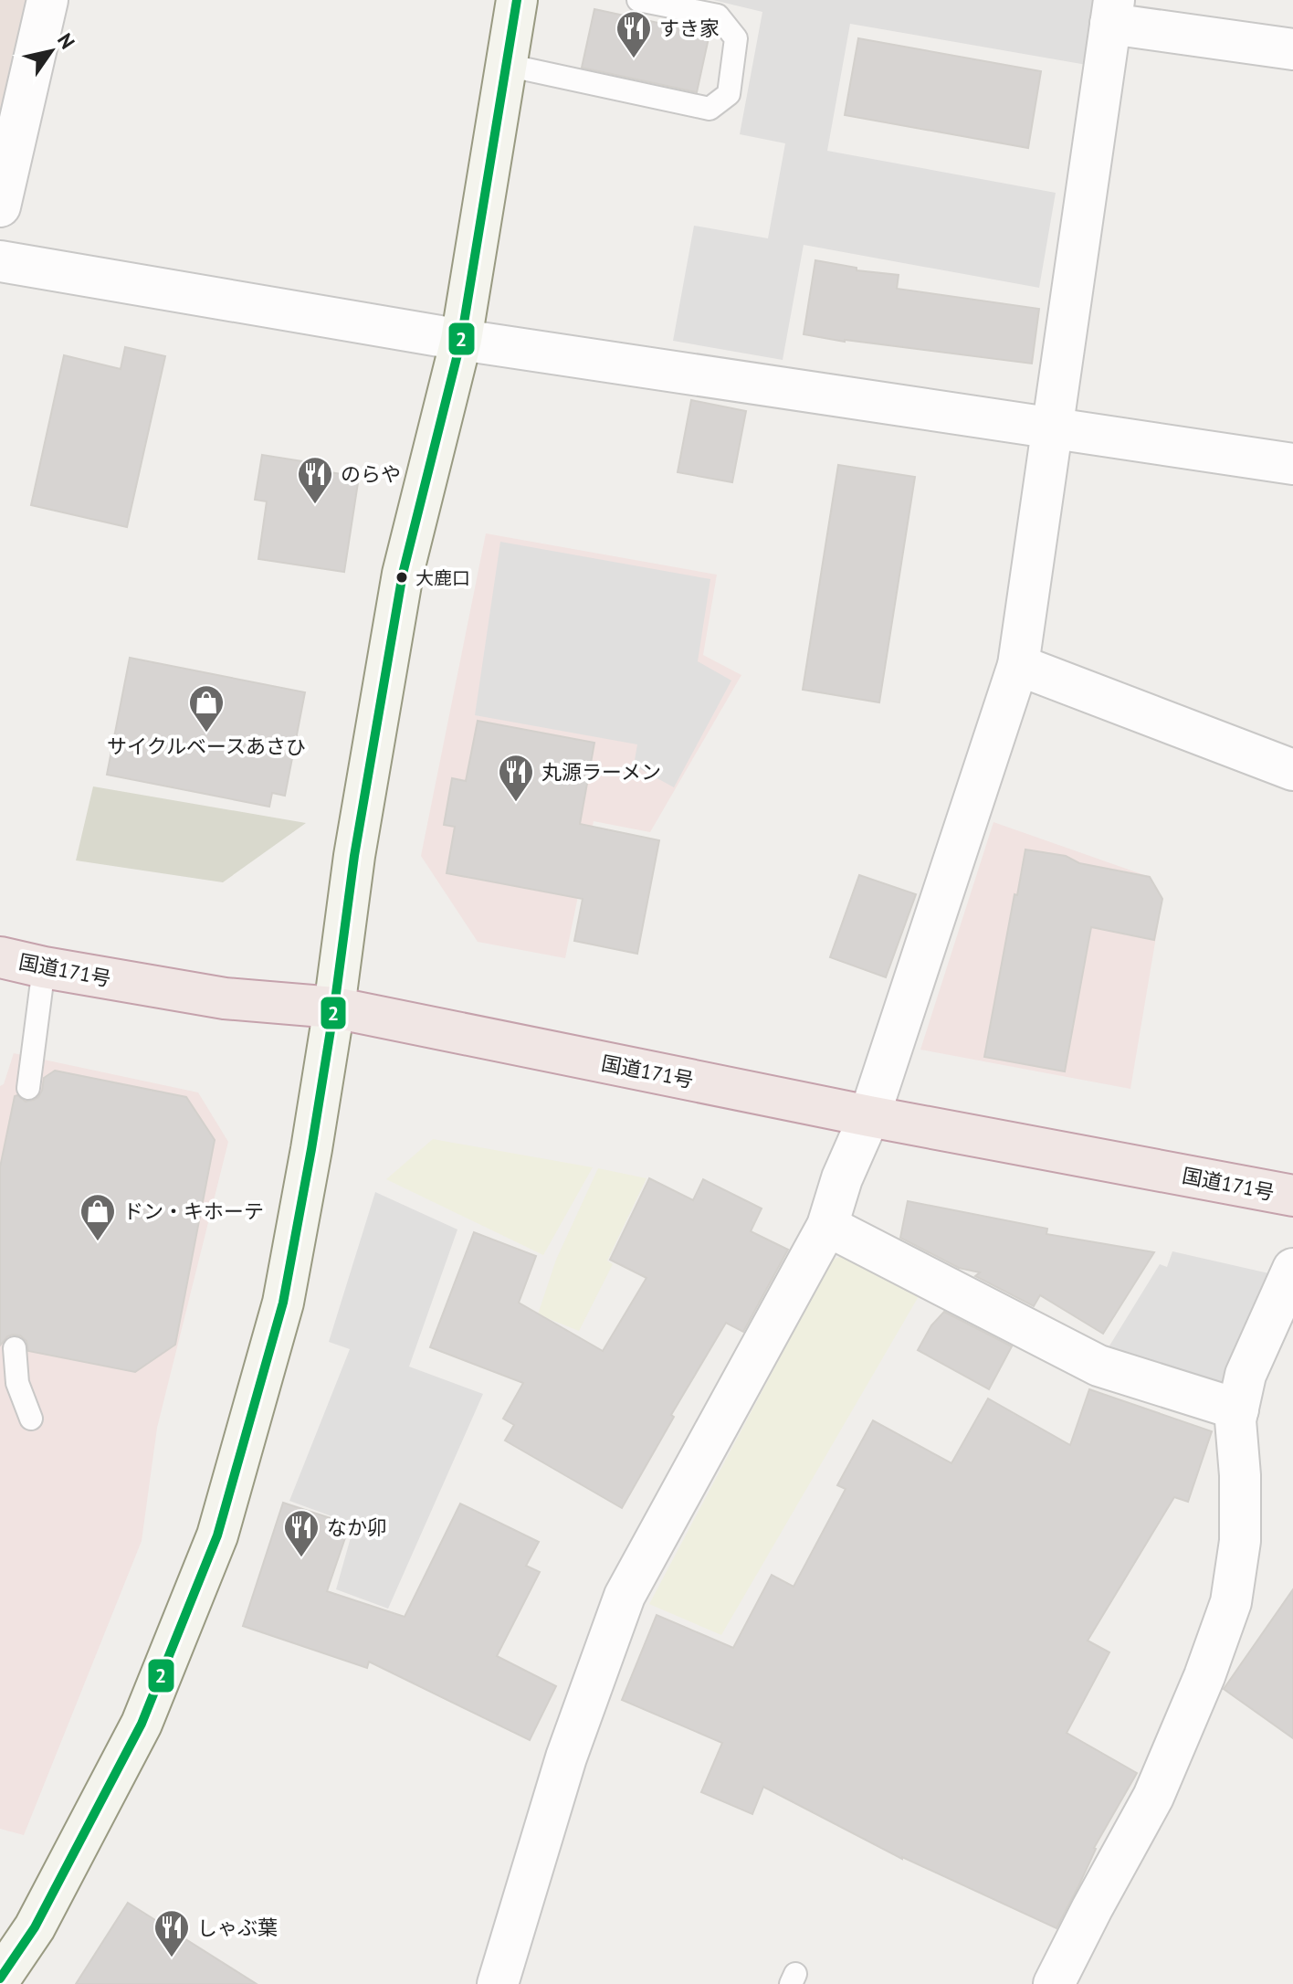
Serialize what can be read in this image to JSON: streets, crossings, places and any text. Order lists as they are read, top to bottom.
{
  "streets": {
    "highway": ["国道171号"]
  },
  "places": {
    "restaurant": [
      "すき家",
      "のらや",
      "丸源ラーメン",
      "なか卯",
      "しゃぶ葉"
    ],
    "other": ["大鹿口"],
    "shop": ["サイクルベースあさひ", "ドン・キホーテ"]
  },
  "lines": ["transit line 2"],
  "north": "top right"
}
